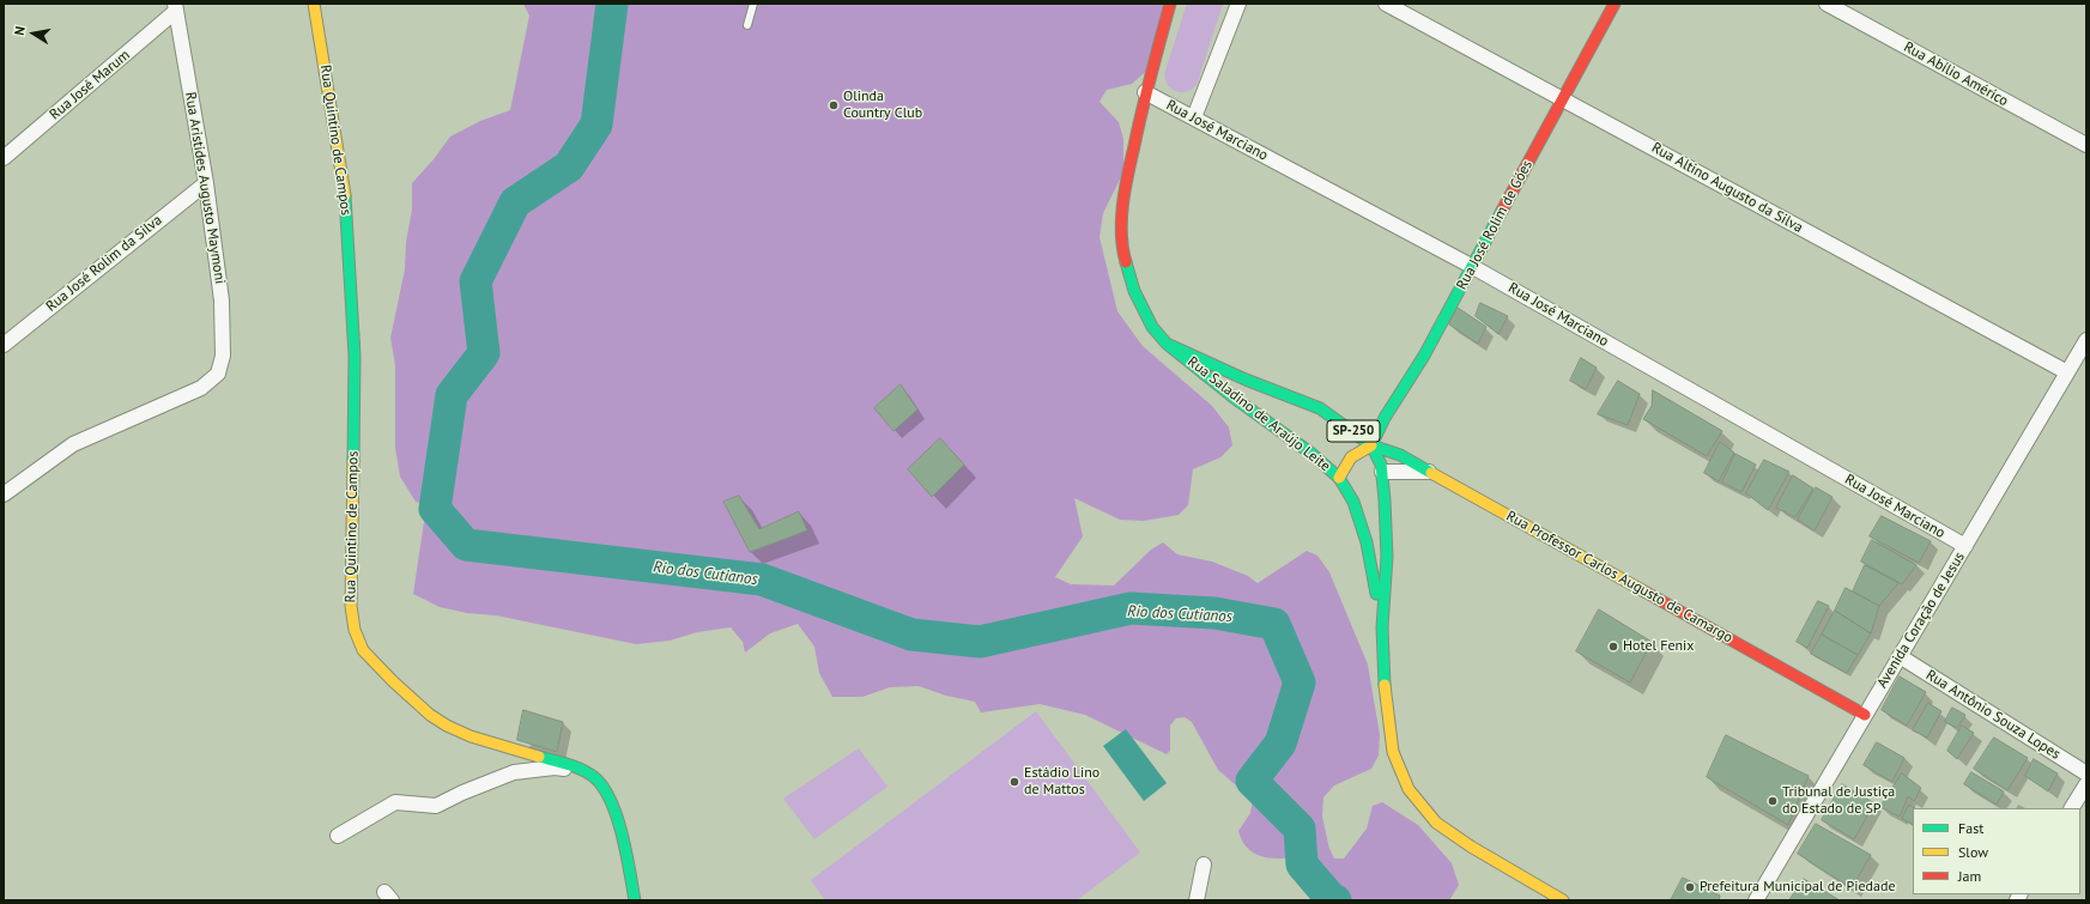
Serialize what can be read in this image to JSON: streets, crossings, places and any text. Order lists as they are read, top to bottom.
{
  "streets": {
    "main road": [
      "Rua Quintino de Campos",
      "Rua José Rolim de Góes",
      "Rua Saladino de Araújo Leite",
      "SP-250",
      "Rua Professor Carlos Augusto de Camargo"
    ],
    "street": [
      "Rua Abílio Américo",
      "Rua José Marum",
      "Rua José Marciano",
      "Rua Aristides Augusto Maymoni",
      "Rua Altino Augusto da Silva",
      "Rua José Rolim da Silva",
      "Avenida Coração de Jesus",
      "Rua Antônio Souza Lopes"
    ]
  },
  "crossings": [
    ["Rua José Marum", "Rua Aristides Augusto Maymoni"],
    ["Rua José Marciano", "Rua José Rolim de Góes"],
    ["Rua José Marciano", "Rua Saladino de Araújo Leite"],
    ["Rua José Marciano", "Avenida Coração de Jesus"],
    ["Rua Aristides Augusto Maymoni", "Rua José Rolim da Silva"],
    ["Rua Altino Augusto da Silva", "Rua José Rolim de Góes"],
    ["Rua Altino Augusto da Silva", "Avenida Coração de Jesus"],
    ["Rua José Rolim de Góes", "Rua Saladino de Araújo Leite"],
    ["Rua José Rolim de Góes", "Rua Professor Carlos Augusto de Camargo"],
    ["Rua Saladino de Araújo Leite", "Rua Professor Carlos Augusto de Camargo"],
    ["Rua Professor Carlos Augusto de Camargo", "Avenida Coração de Jesus"],
    ["Avenida Coração de Jesus", "Rua Antônio Souza Lopes"]
  ],
  "water": ["Rio dos Cutianos"],
  "places": [
    "Olinda Country Club",
    "Hotel Fenix",
    "Estádio Lino de Mattos",
    "Tribunal de Justiça do Estado de SP",
    "Prefeitura Municipal de Piedade"
  ],
  "legend": ["Fast", "Slow", "Jam"],
  "north": "left"
}
